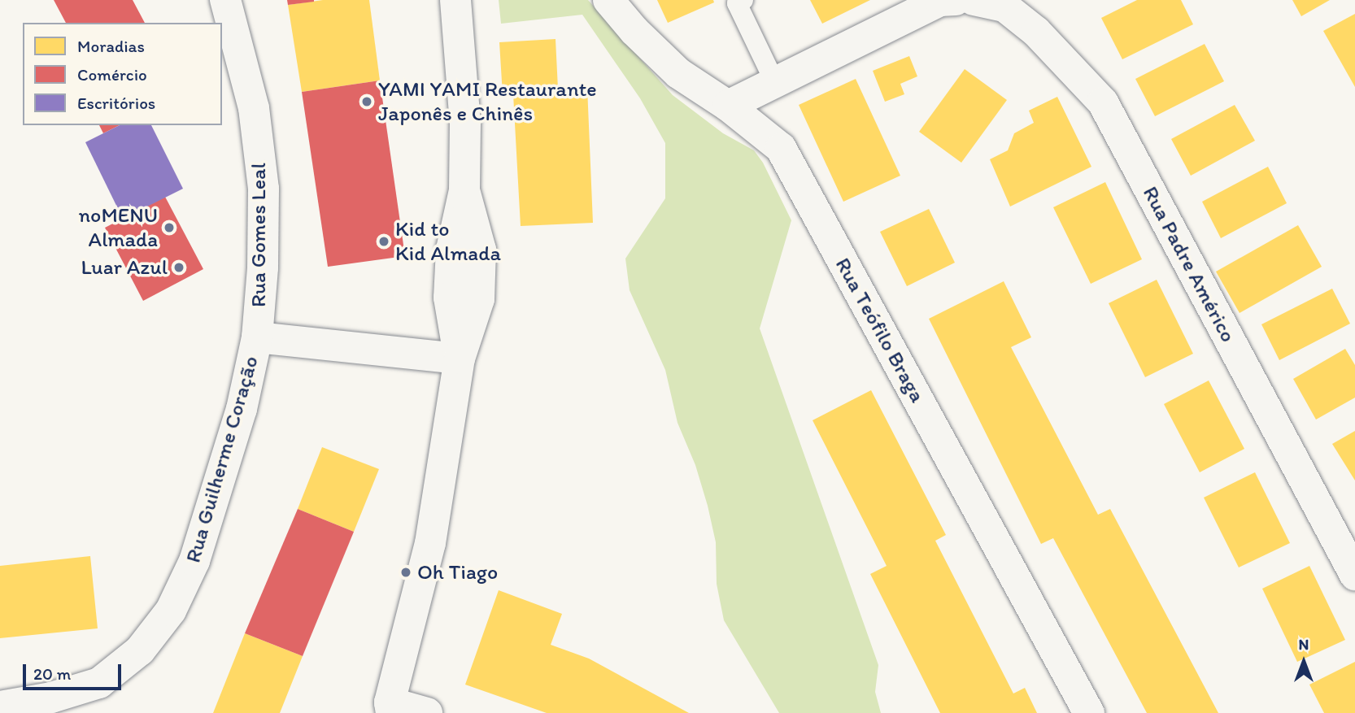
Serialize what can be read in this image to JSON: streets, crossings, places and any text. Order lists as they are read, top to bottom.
{
  "streets": {
    "street": [
      "Rua Gomes Leal",
      "Rua Padre Américo",
      "Rua Teófilo Braga",
      "Rua Guilherme Coração"
    ]
  },
  "crossings": [
    ["Rua Gomes Leal", "Rua Guilherme Coração"]
  ],
  "places": [
    "YAMI YAMI Restaurante Japonês e Chinês",
    "noMENU Almada",
    "Kid to Kid Almada",
    "Luar Azul",
    "Oh Tiago"
  ],
  "legend": ["Moradias", "Comércio", "Escritórios"],
  "scale_bar": "20 m",
  "north": "top"
}
